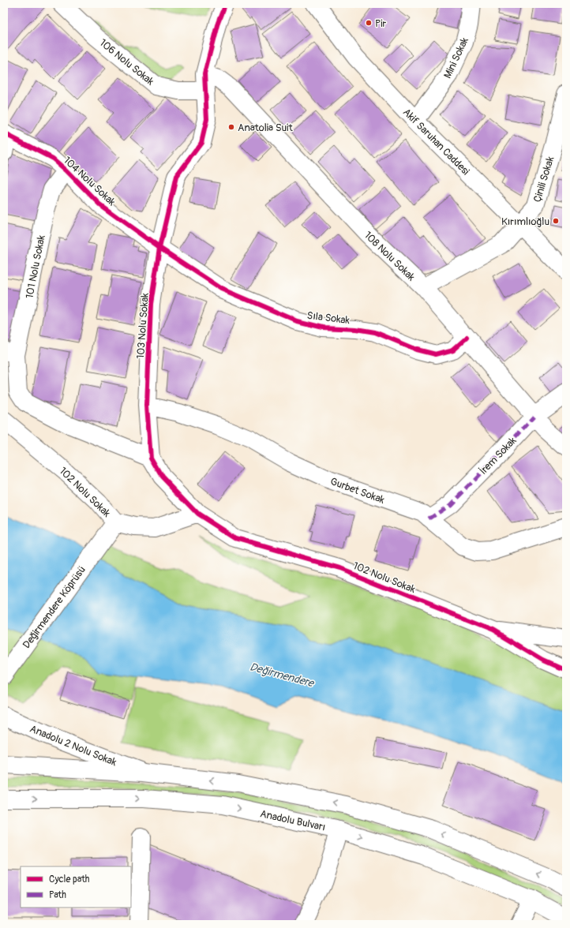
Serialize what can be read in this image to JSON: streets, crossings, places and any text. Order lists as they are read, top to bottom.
{
  "streets": {
    "main road": [
      "Mini Sokak",
      "106 Nolu Sokak",
      "Akif Saruhan Caddesi",
      "Çinili Sokak",
      "104 Nolu Sokak",
      "108 Nolu Sokak",
      "101 Nolu Sokak",
      "Sıla Sokak",
      "103 Nolu Sokak",
      "İrem Sokak",
      "Gurbet Sokak",
      "102 Nolu Sokak",
      "Değirmendere Köprüsü",
      "Anadolu 2 Nolu Sokak",
      "Anadolu Bulvarı"
    ]
  },
  "crossings": [
    ["Mini Sokak", "Akif Saruhan Caddesi"],
    ["106 Nolu Sokak", "108 Nolu Sokak"],
    ["106 Nolu Sokak", "103 Nolu Sokak"],
    ["Akif Saruhan Caddesi", "Çinili Sokak"],
    ["Çinili Sokak", "108 Nolu Sokak"],
    ["104 Nolu Sokak", "101 Nolu Sokak"],
    ["104 Nolu Sokak", "Sıla Sokak"],
    ["104 Nolu Sokak", "103 Nolu Sokak"],
    ["108 Nolu Sokak", "Sıla Sokak"],
    ["108 Nolu Sokak", "103 Nolu Sokak"],
    ["108 Nolu Sokak", "İrem Sokak"],
    ["Sıla Sokak", "103 Nolu Sokak"],
    ["103 Nolu Sokak", "Gurbet Sokak"],
    ["103 Nolu Sokak", "102 Nolu Sokak"],
    ["İrem Sokak", "Gurbet Sokak"],
    ["102 Nolu Sokak", "Değirmendere Köprüsü"]
  ],
  "water": ["Değirmendere"],
  "places": ["Pir", "Anatolia Suit", "Kırımlıoğlu"],
  "legend": ["Cycle path", "Path"]
}
